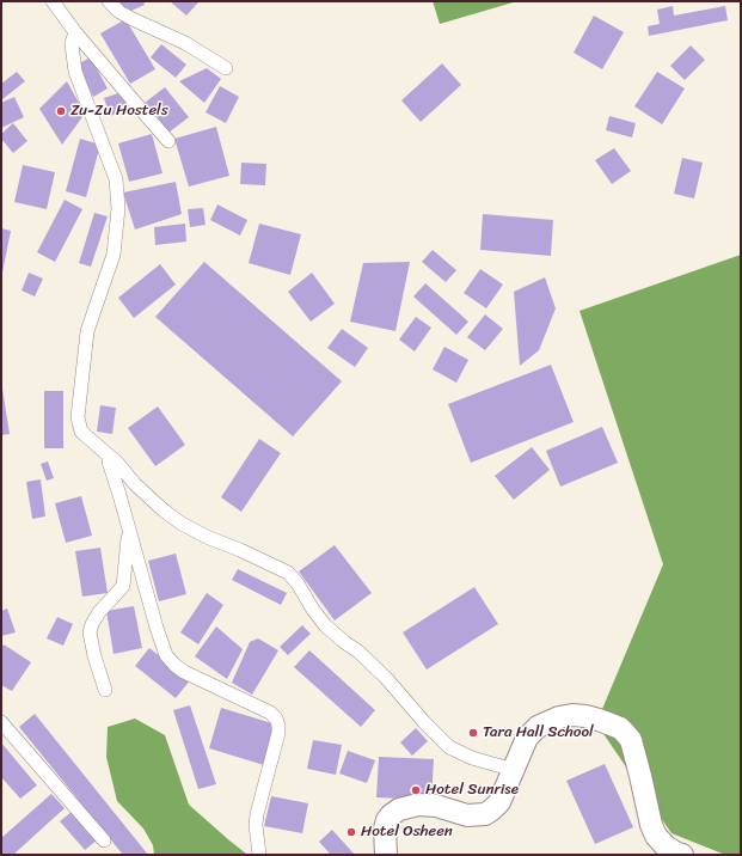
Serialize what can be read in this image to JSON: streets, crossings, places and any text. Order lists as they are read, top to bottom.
{
  "places": [
    "Zu-Zu Hostels",
    "Tara Hall School",
    "Hotel Sunrise",
    "Hotel Osheen"
  ]
}
